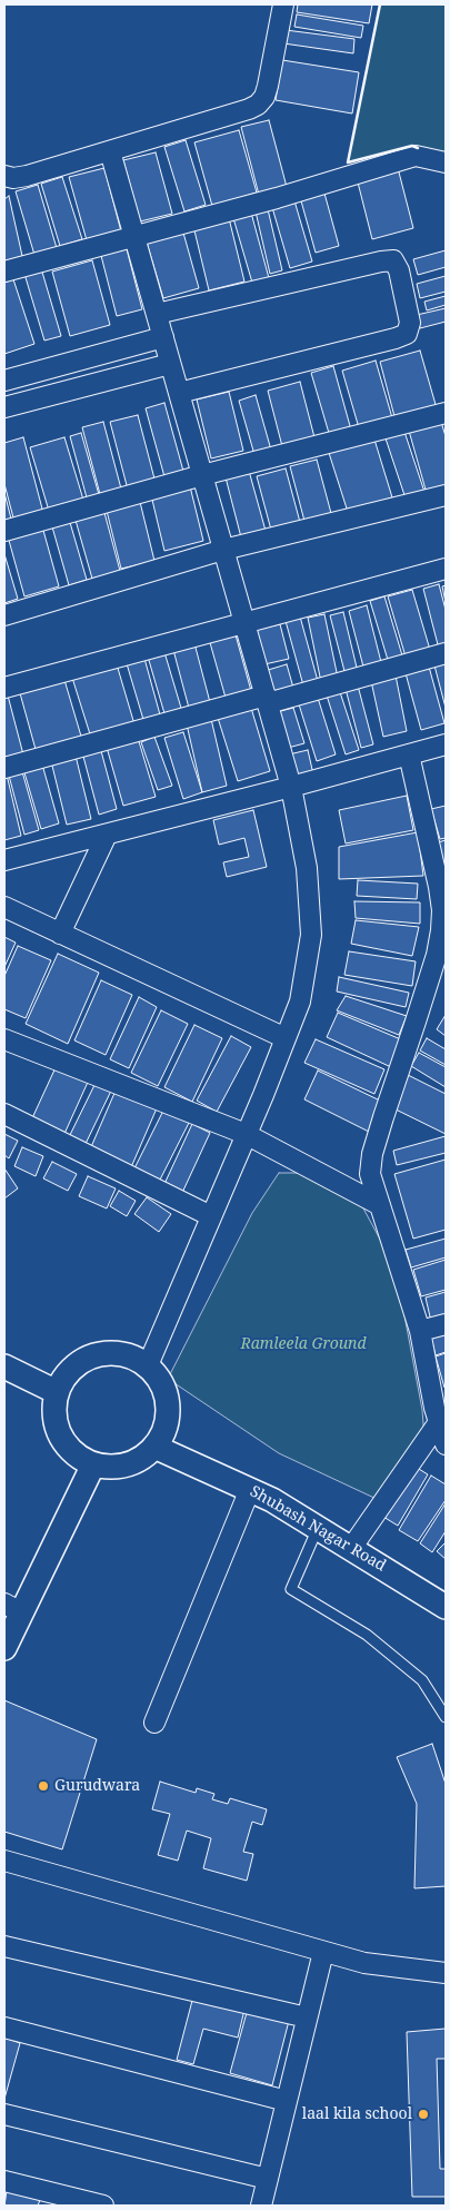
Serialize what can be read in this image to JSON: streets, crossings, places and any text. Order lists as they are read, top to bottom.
{
  "streets": {
    "street": ["Shubash Nagar Road"]
  },
  "parks": ["Ramleela Ground"],
  "places": ["Gurudwara", "laal kila school"]
}
